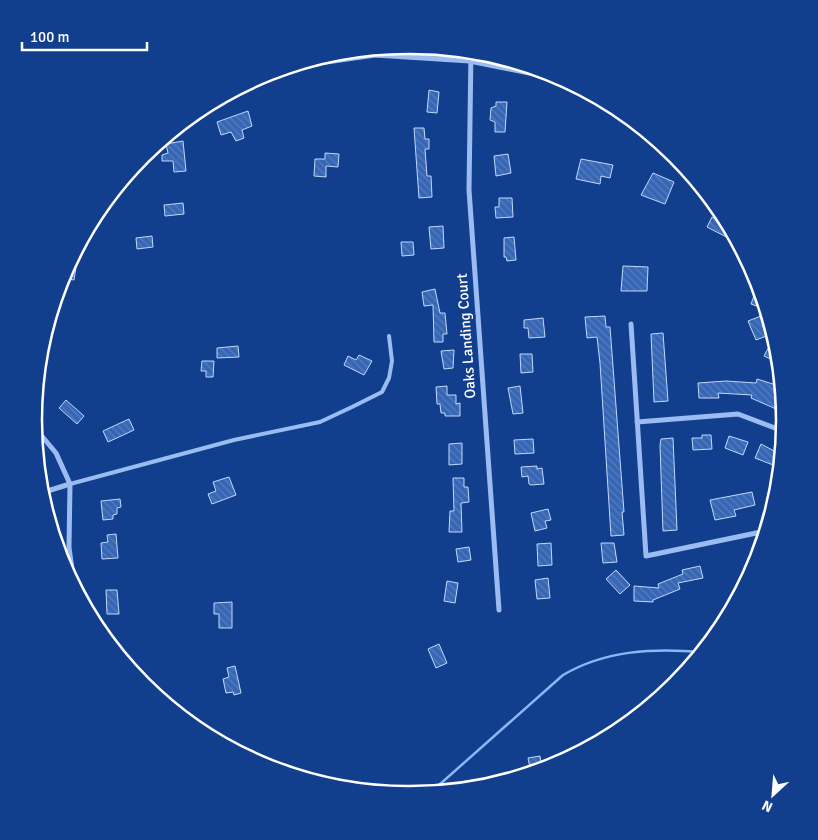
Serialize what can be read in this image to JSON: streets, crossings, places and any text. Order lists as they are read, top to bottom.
{
  "streets": {
    "street": ["Oaks Landing Court"]
  },
  "scale_bar": "100 m",
  "north": "bottom left"
}
